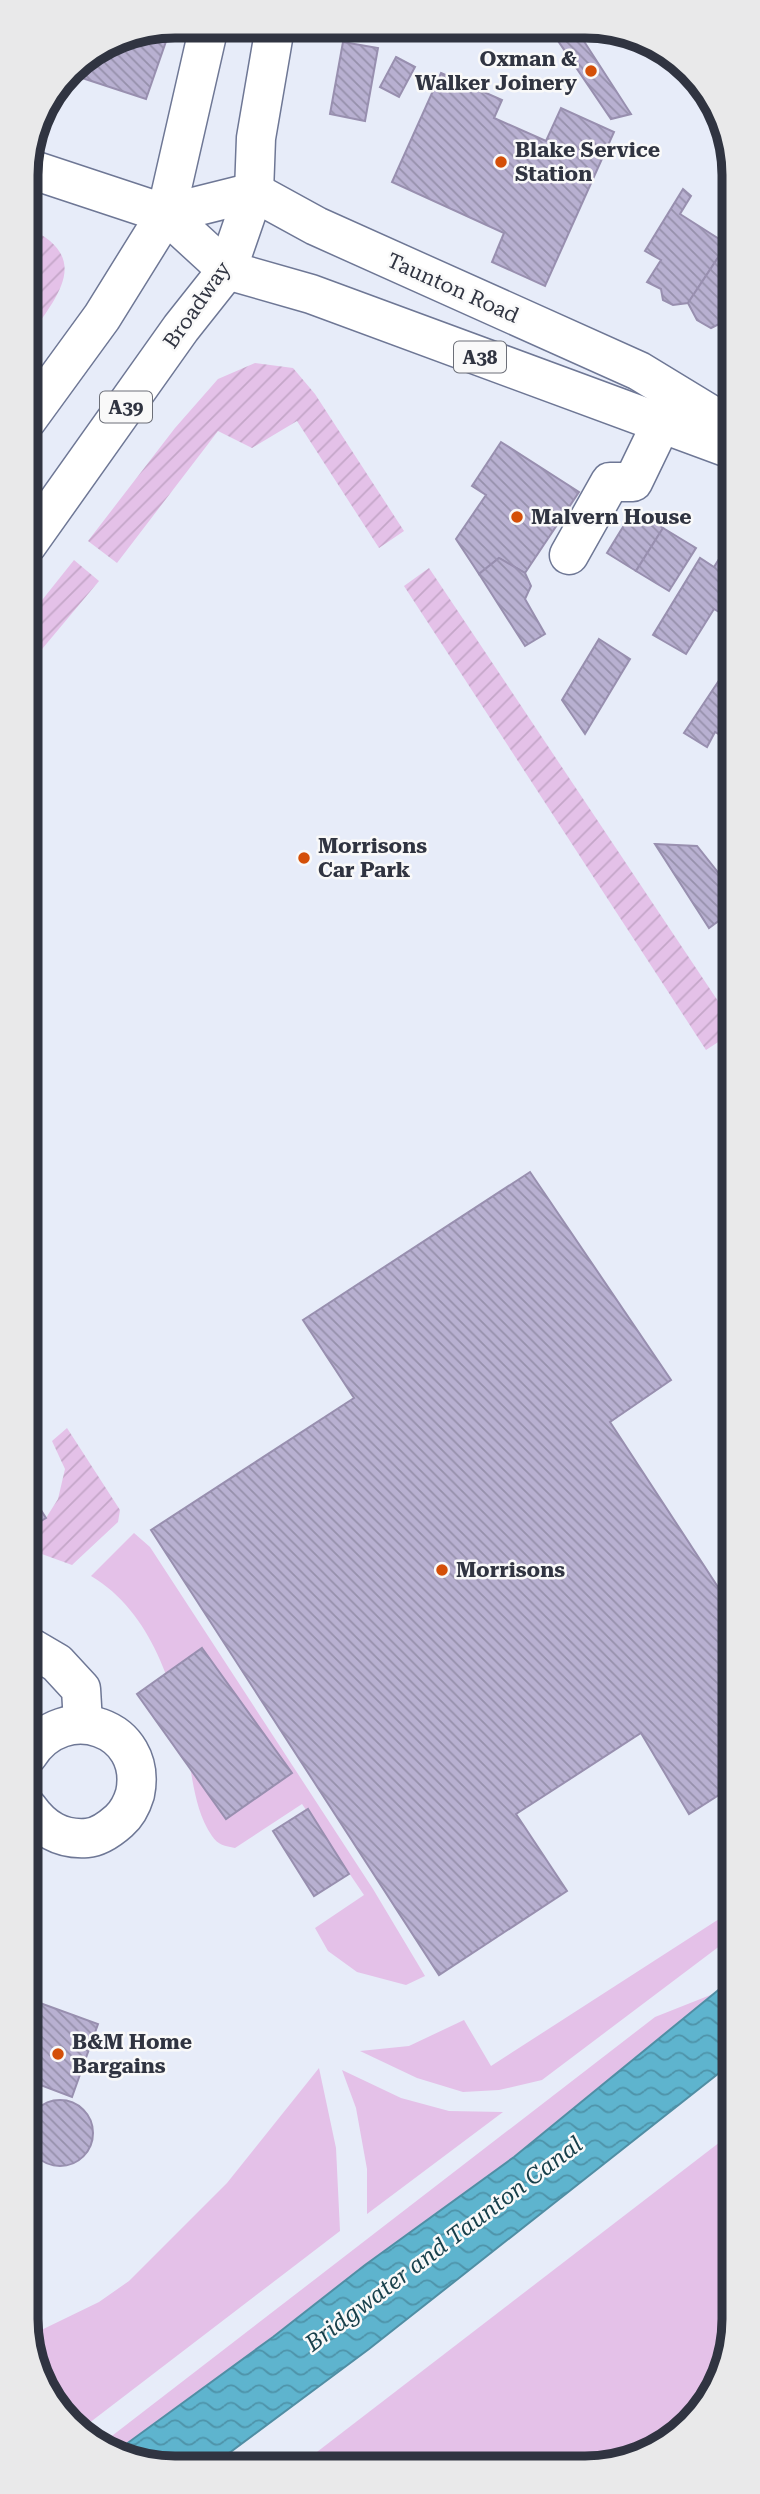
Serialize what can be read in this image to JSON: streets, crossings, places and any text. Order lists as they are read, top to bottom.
{
  "streets": {
    "main road": [
      "Taunton Road",
      "Broadway",
      "A38",
      "A39"
    ]
  },
  "crossings": [
    ["Taunton Road", "Broadway"],
    ["Broadway", "A38"]
  ],
  "water": ["Bridgwater and Taunton Canal"],
  "places": [
    "Oxman & Walker Joinery",
    "Blake Service Station",
    "Malvern House",
    "Morrisons Car Park",
    "Morrisons",
    "B&M Home Bargains"
  ]
}
